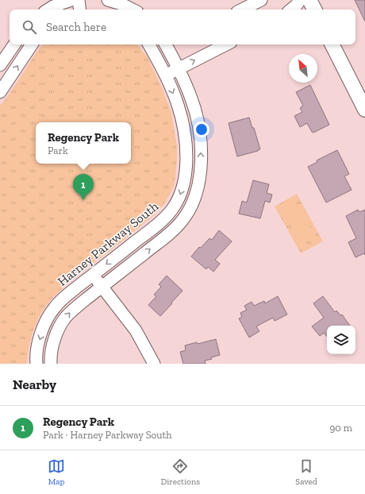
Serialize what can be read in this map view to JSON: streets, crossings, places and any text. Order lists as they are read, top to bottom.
{
  "streets": {
    "street": ["Harney Parkway South"]
  },
  "one_way": ["Harney Parkway South"],
  "north": "top left",
  "page": {
    "search": "Search here",
    "popup": ["Regency Park", "Park"],
    "pins": "1",
    "heading": "Nearby",
    "list": [
      {
        "mark": "1",
        "name": "Regency Park",
        "note": "Park · Harney Parkway South",
        "value": "90 m"
      }
    ],
    "nav": ["Map", "Directions", "Saved"]
  }
}
